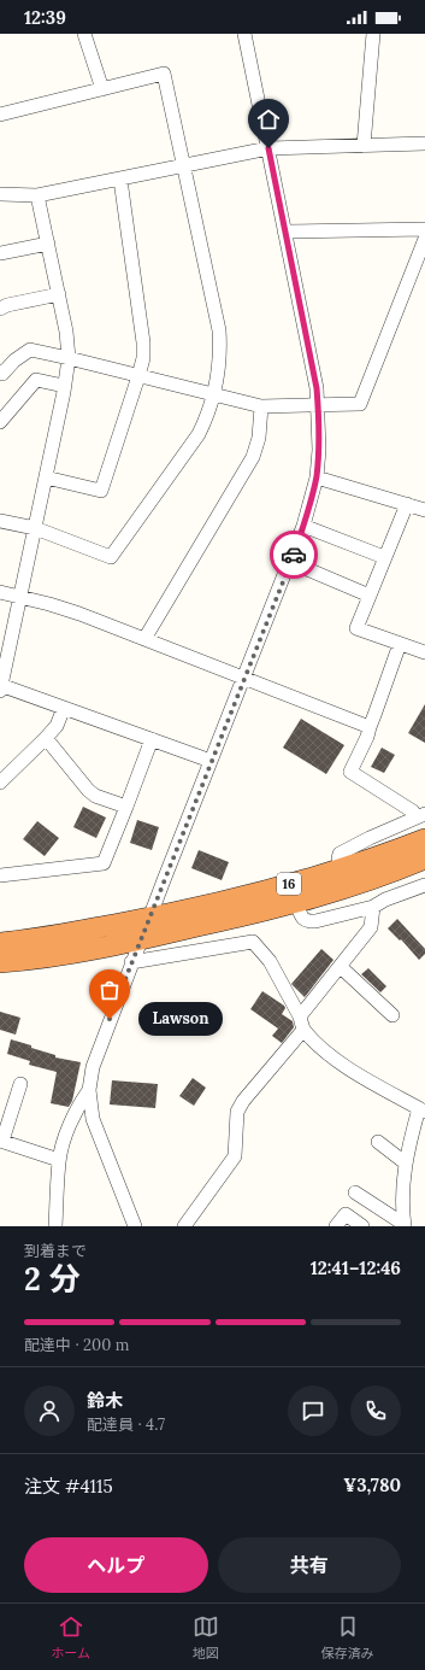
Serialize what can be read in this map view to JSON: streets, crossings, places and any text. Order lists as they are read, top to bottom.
{
  "streets": {
    "highway": ["16"]
  },
  "places": ["Lawson"],
  "page": {
    "status": "12:39",
    "bubble": "Lawson",
    "heading": ["2 分", "到着まで", "12:41–12:46"],
    "panel": [
      "鈴木",
      "配達員 · 4.7",
      "注文 #4115",
      "¥3,780"
    ],
    "bar": "配達中 · 200 m",
    "buttons": ["ヘルプ", "共有"],
    "tabs": ["ホーム", "地図", "保存済み"]
  }
}
